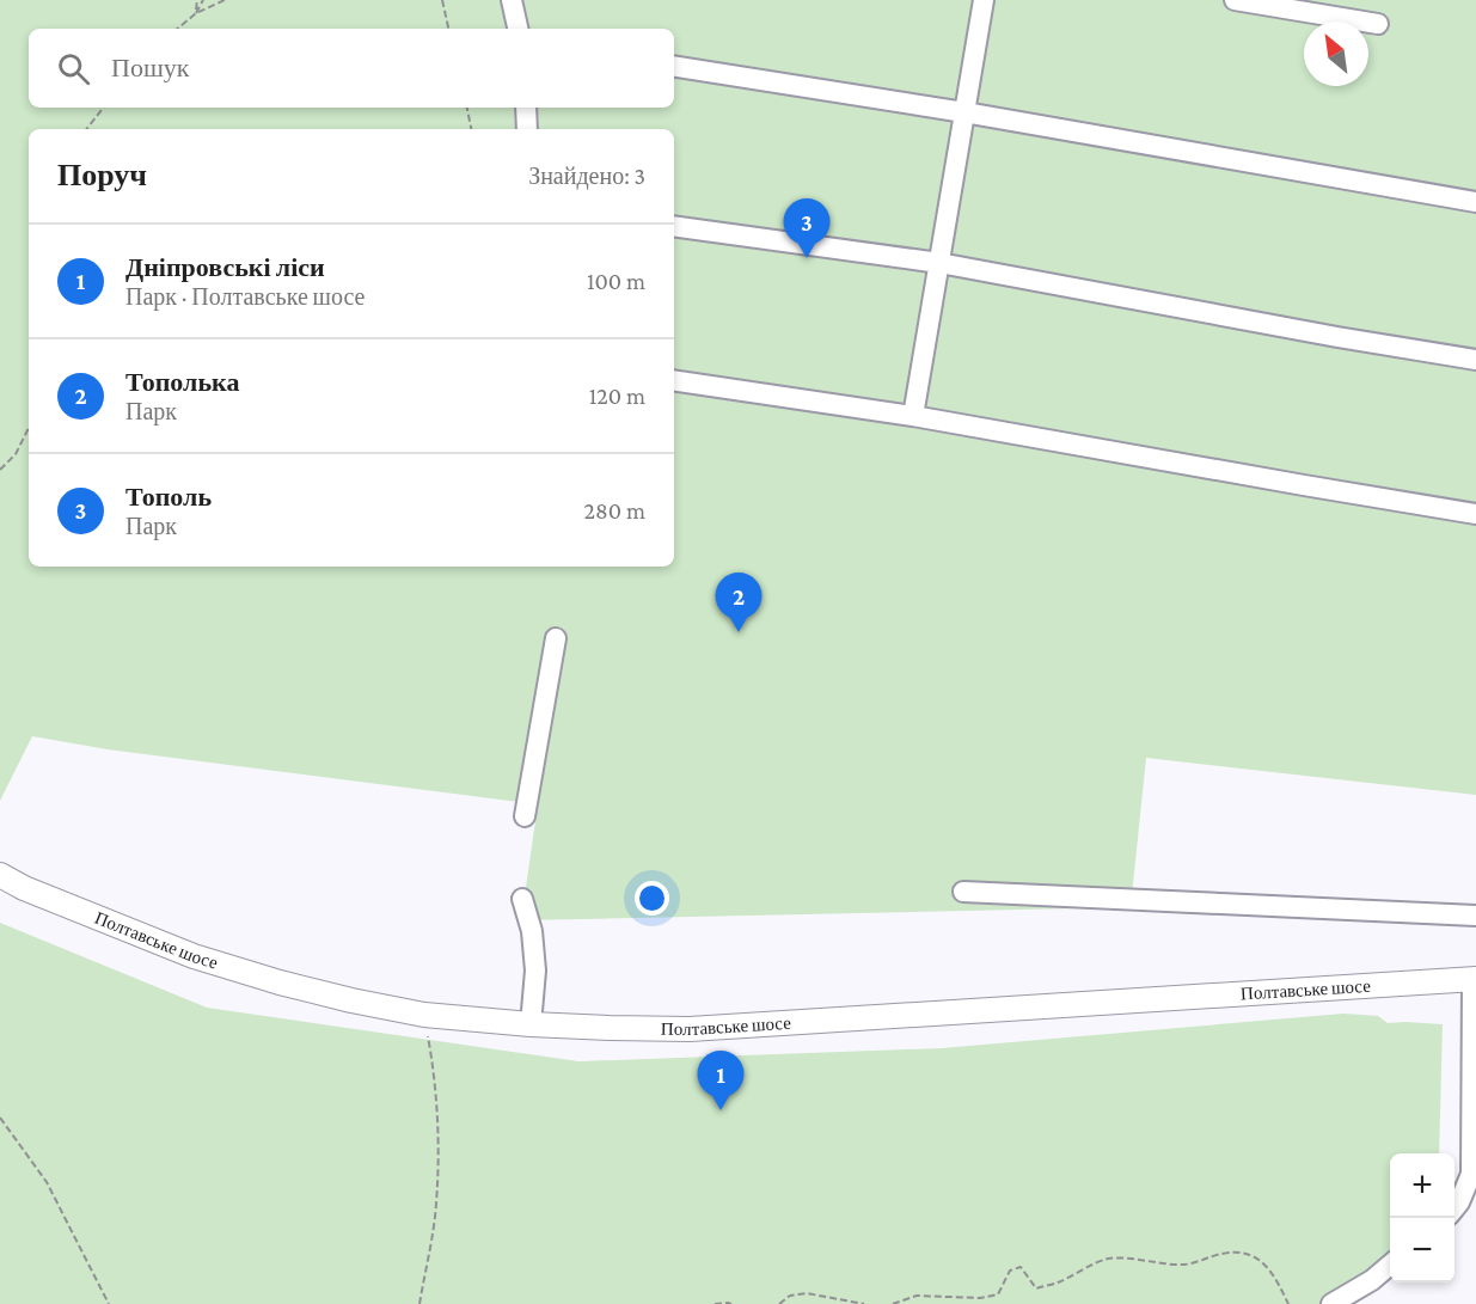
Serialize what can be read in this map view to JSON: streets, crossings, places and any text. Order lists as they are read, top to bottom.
{
  "streets": {
    "main road": ["Полтавське шосе"]
  },
  "north": "top left",
  "page": {
    "search": "Пошук",
    "heading": ["Поруч", "Знайдено: 3"],
    "pins": ["3", "2", "1"],
    "list": [
      {
        "mark": "1",
        "name": "Дніпровські ліси",
        "note": "Парк · Полтавське шосе",
        "value": "100 m"
      },
      {
        "mark": "2",
        "name": "Тополька",
        "note": "Парк",
        "value": "120 m"
      },
      {
        "mark": "3",
        "name": "Тополь",
        "note": "Парк",
        "value": "280 m"
      }
    ],
    "map_buttons": ["+", "−"]
  }
}
